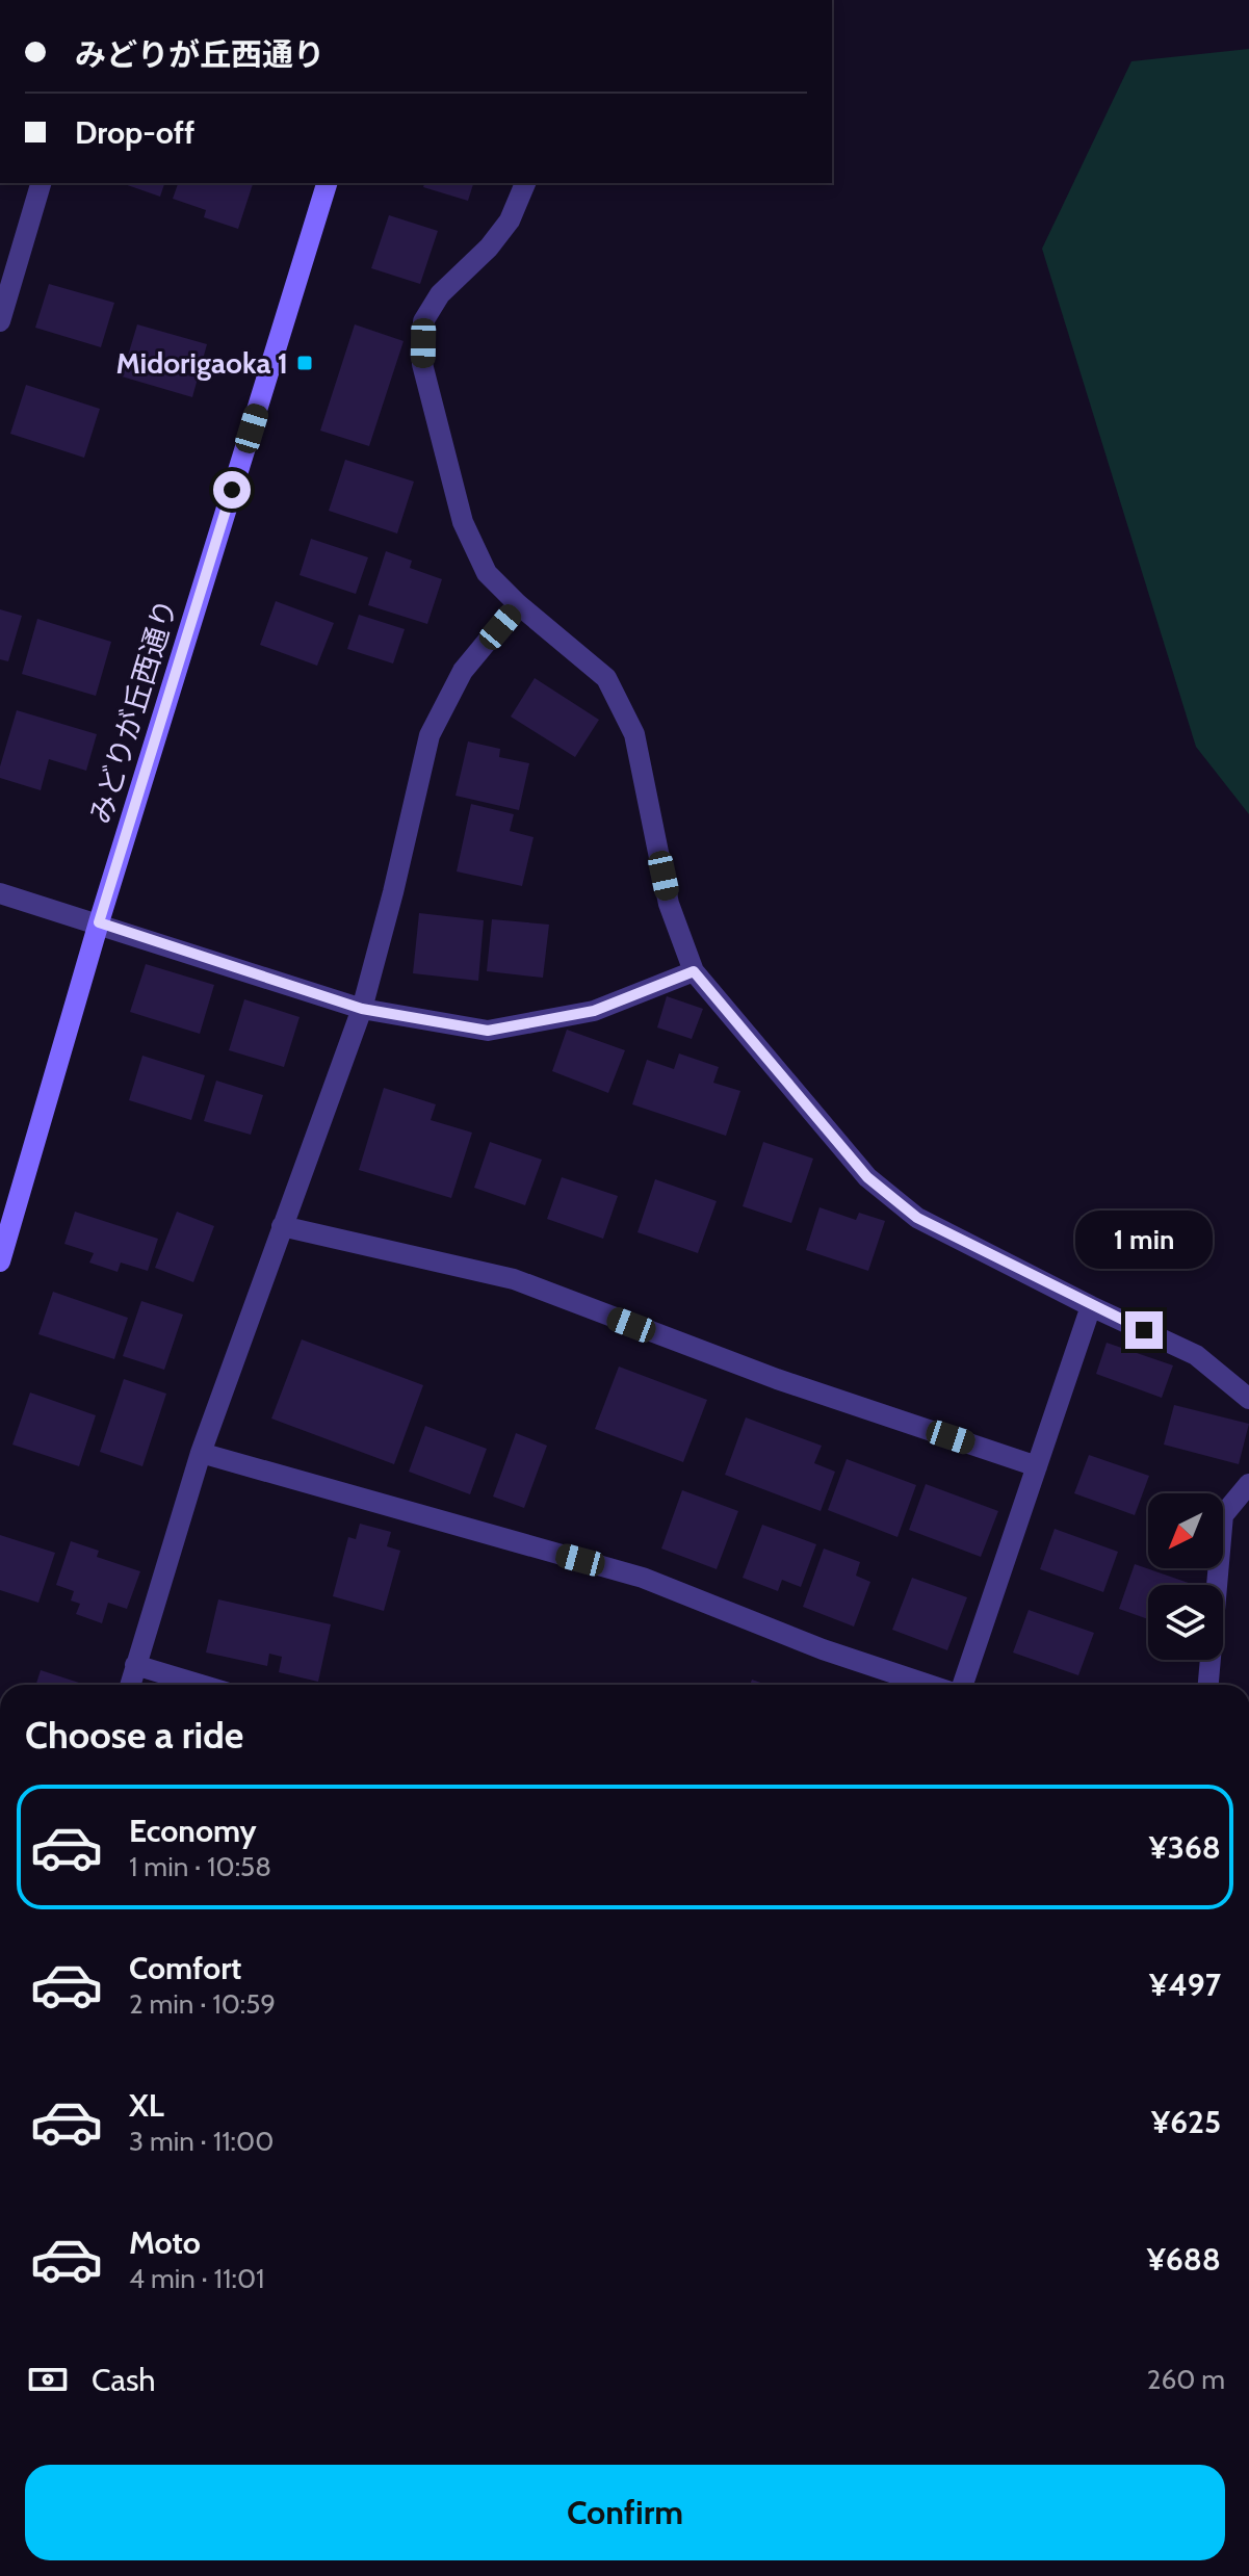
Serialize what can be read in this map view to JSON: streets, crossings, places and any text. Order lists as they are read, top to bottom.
{
  "streets": {
    "street": ["みどりが丘西通り"]
  },
  "places": {
    "transit": ["Midorigaoka 1"]
  },
  "north": "bottom left",
  "page": {
    "banner": ["みどりが丘西通り", "Drop-off"],
    "bubble": "1 min",
    "heading": "Choose a ride",
    "list": [
      {
        "name": "Economy",
        "note": "1 min · 10:58",
        "value": "¥368"
      },
      {
        "name": "Comfort",
        "note": "2 min · 10:59",
        "value": "¥497"
      },
      {
        "name": "XL",
        "note": "3 min · 11:00",
        "value": "¥625"
      },
      {
        "name": "Moto",
        "note": "4 min · 11:01",
        "value": "¥688"
      }
    ],
    "pay": ["Cash", "260 m"],
    "buttons": "Confirm"
  }
}
